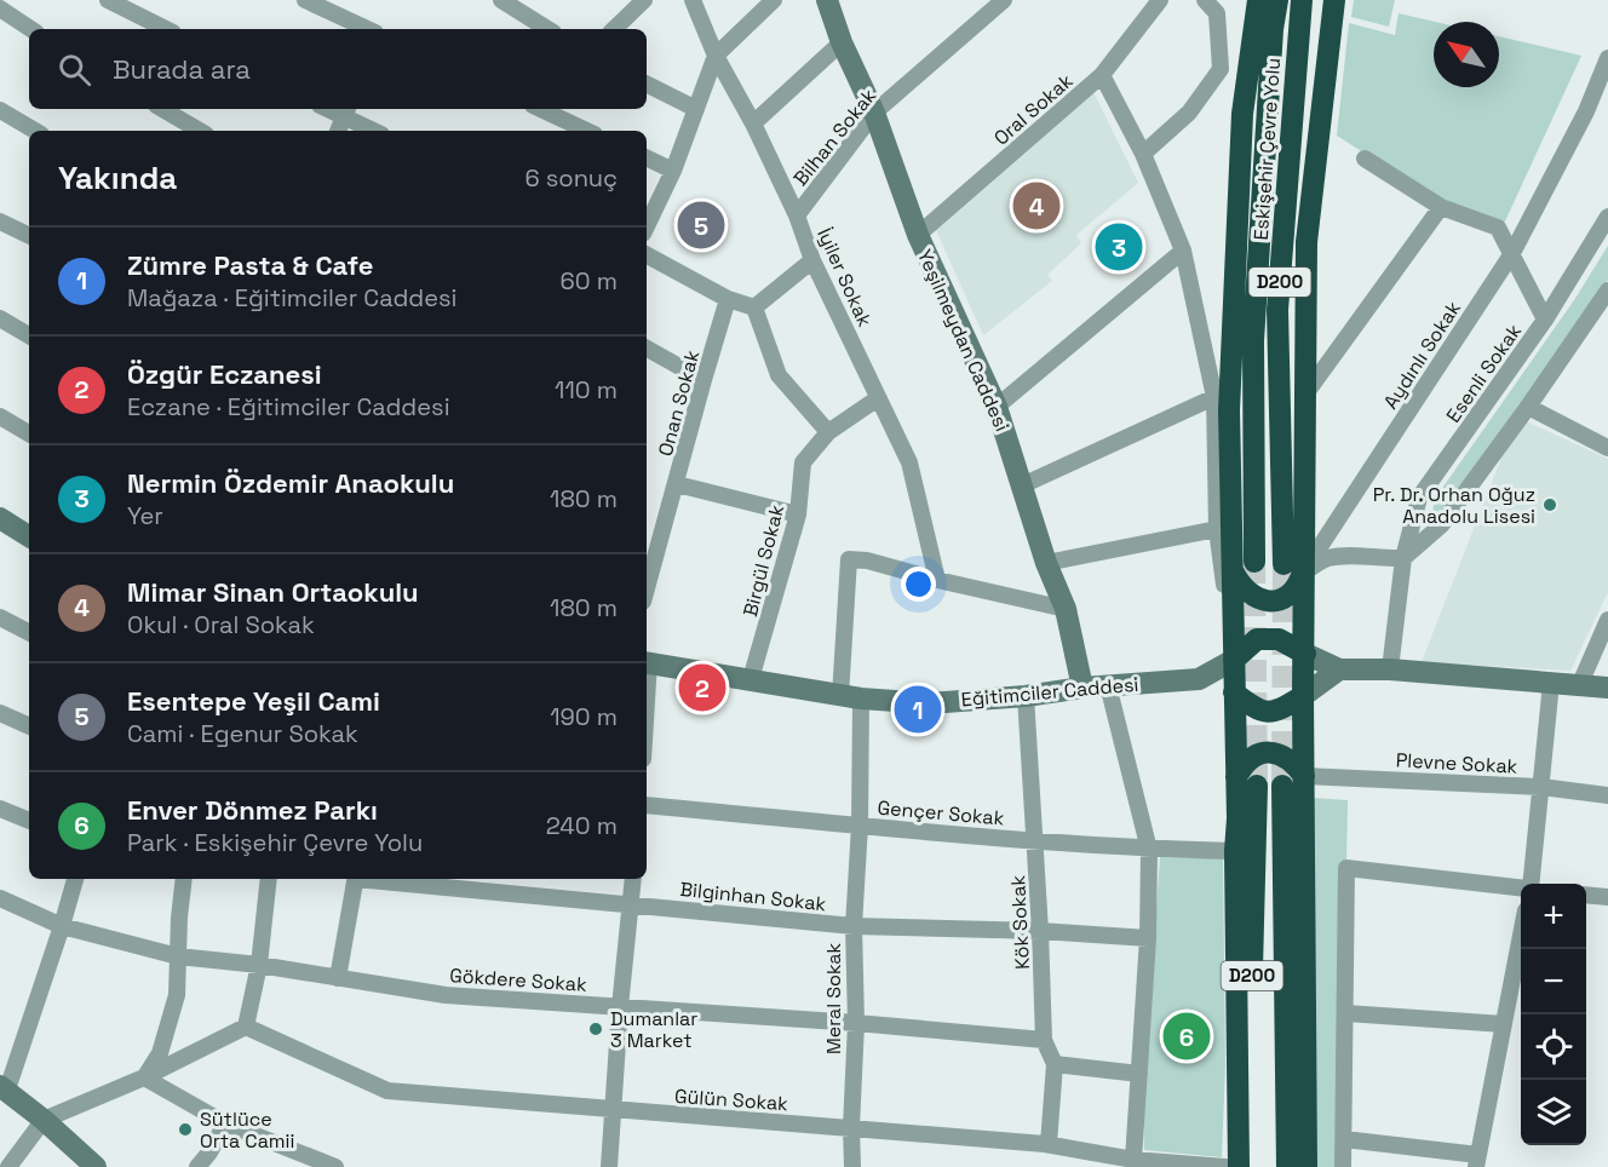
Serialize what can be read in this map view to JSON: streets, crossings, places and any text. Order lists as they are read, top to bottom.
{
  "streets": {
    "highway": ["Eskişehir Çevre Yolu", "D200"],
    "street": [
      "Oral Sokak",
      "Bilhan Sokak",
      "İyiler Sokak",
      "Yeşilmeydan Caddesi",
      "Aydınlı Sokak",
      "Esenli Sokak",
      "Onan Sokak",
      "Birgül Sokak",
      "Eğitimciler Caddesi",
      "Plevne Sokak",
      "Gençer Sokak",
      "Bilginhan Sokak",
      "Kök Sokak",
      "Gökdere Sokak",
      "Meral Sokak",
      "Gülün Sokak"
    ]
  },
  "crossings": [
    ["Oral Sokak", "Yeşilmeydan Caddesi"],
    ["Bilhan Sokak", "İyiler Sokak"],
    ["Bilhan Sokak", "Yeşilmeydan Caddesi"],
    ["İyiler Sokak", "Birgül Sokak"],
    ["İyiler Sokak", "Meral Sokak"],
    ["Yeşilmeydan Caddesi", "Eğitimciler Caddesi"],
    ["Birgül Sokak", "Eğitimciler Caddesi"],
    ["Eğitimciler Caddesi", "Kök Sokak"],
    ["Eğitimciler Caddesi", "Meral Sokak"],
    ["Gençer Sokak", "Kök Sokak"],
    ["Gençer Sokak", "Meral Sokak"],
    ["Bilginhan Sokak", "Kök Sokak"],
    ["Bilginhan Sokak", "Meral Sokak"],
    ["Kök Sokak", "Gökdere Sokak"],
    ["Kök Sokak", "Gülün Sokak"],
    ["Gökdere Sokak", "Meral Sokak"],
    ["Meral Sokak", "Gülün Sokak"]
  ],
  "places": ["Pr. Dr. Orhan Oğuz Anadolu Lisesi", "Dumanlar 3 Market", "Sütlüce Orta Camii"],
  "north": "top left",
  "page": {
    "search": "Burada ara",
    "heading": ["Yakında", "6 sonuç"],
    "pins": [
      "4",
      "5",
      "3",
      "2",
      "1",
      "6"
    ],
    "list": [
      {
        "mark": "1",
        "name": "Zümre Pasta & Cafe",
        "note": "Mağaza · Eğitimciler Caddesi",
        "value": "60 m"
      },
      {
        "mark": "2",
        "name": "Özgür Eczanesi",
        "note": "Eczane · Eğitimciler Caddesi",
        "value": "110 m"
      },
      {
        "mark": "3",
        "name": "Nermin Özdemir Anaokulu",
        "note": "Yer",
        "value": "180 m"
      },
      {
        "mark": "4",
        "name": "Mimar Sinan Ortaokulu",
        "note": "Okul · Oral Sokak",
        "value": "180 m"
      },
      {
        "mark": "5",
        "name": "Esentepe Yeşil Cami",
        "note": "Cami · Egenur Sokak",
        "value": "190 m"
      },
      {
        "mark": "6",
        "name": "Enver Dönmez Parkı",
        "note": "Park · Eskişehir Çevre Yolu",
        "value": "240 m"
      }
    ],
    "map_buttons": ["+", "−"]
  }
}
